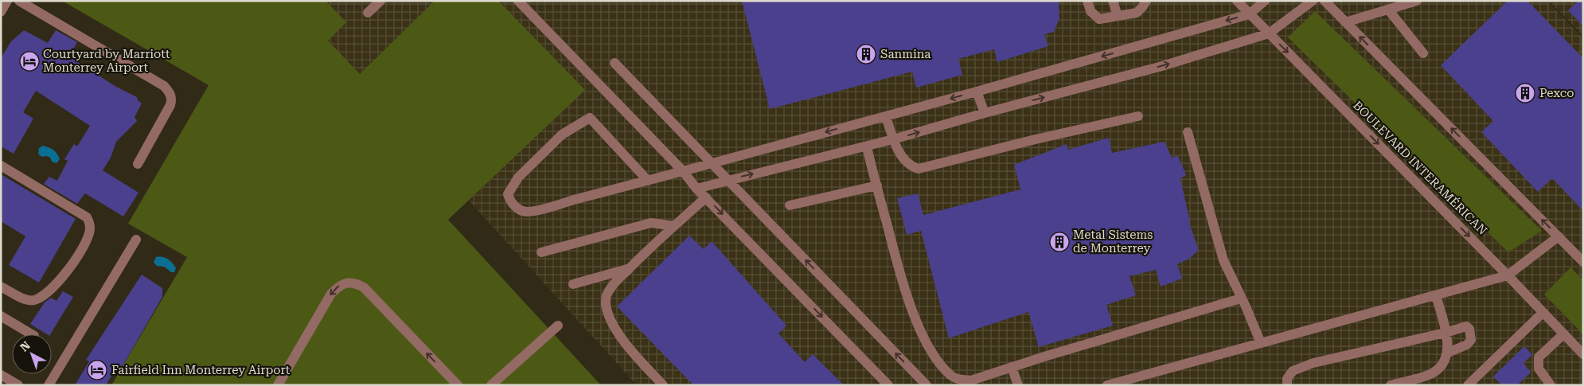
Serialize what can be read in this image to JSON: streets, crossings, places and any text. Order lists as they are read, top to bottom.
{
  "streets": {
    "street": ["BOULEVARD INTERAMÉRICAN"]
  },
  "places": {
    "building": ["Sanmina", "Pexco", "Metal Sistems de Monterrey"],
    "hotel": ["Courtyard by Marriott Monterrey Airport", "Fairfield Inn Monterrey Airport"]
  },
  "north": "top left"
}
